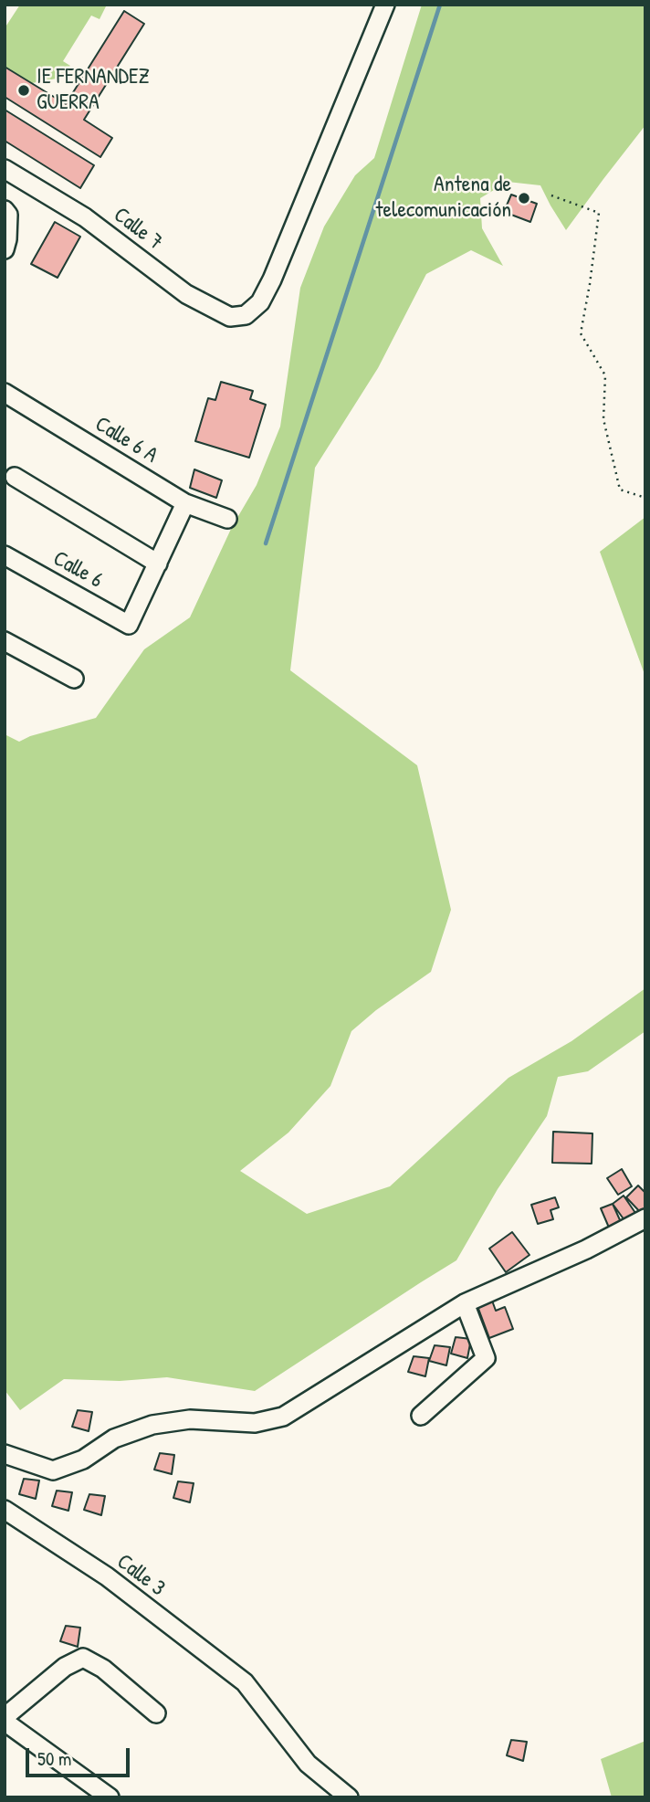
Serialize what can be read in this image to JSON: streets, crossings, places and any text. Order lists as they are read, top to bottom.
{
  "streets": {
    "street": [
      "Calle 7",
      "Calle 6 A",
      "Calle 6",
      "Calle 3"
    ]
  },
  "places": ["IE FERNANDEZ GUERRA", "Antena de telecomunicación"],
  "scale_bar": "50 m"
}
